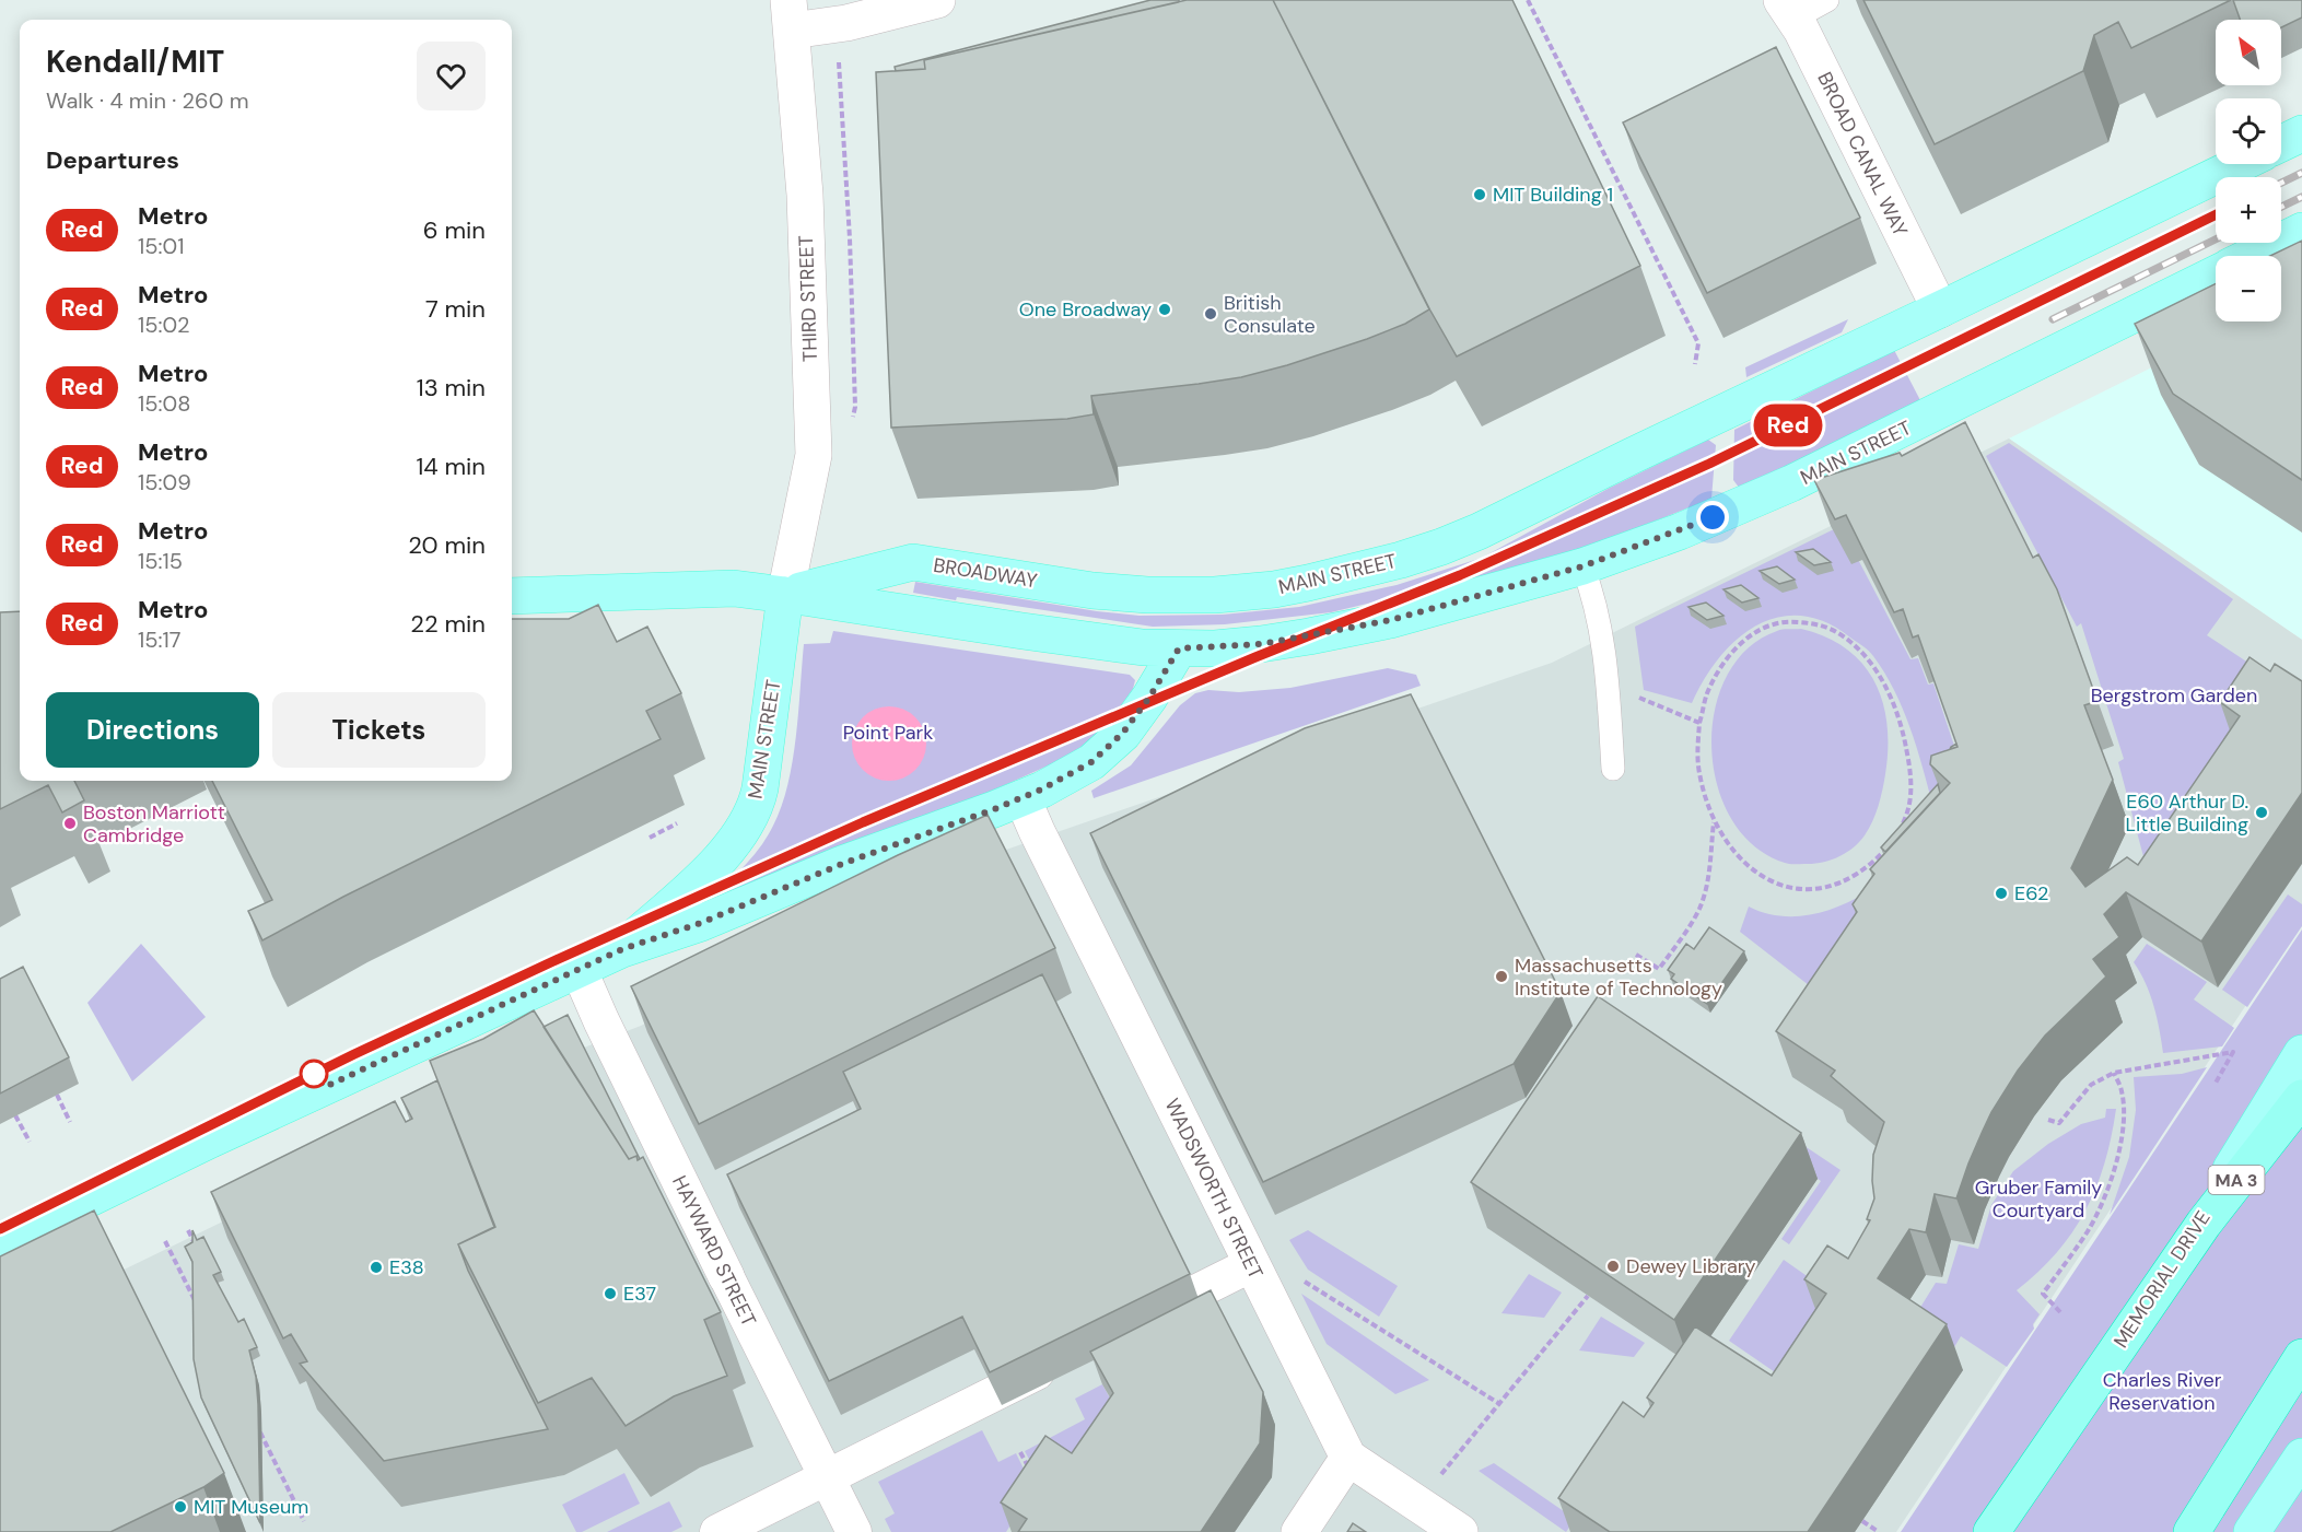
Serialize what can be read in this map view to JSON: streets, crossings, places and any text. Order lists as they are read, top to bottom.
{
  "streets": {
    "highway": ["MA 3", "MEMORIAL DRIVE"],
    "main road": ["MAIN STREET", "BROADWAY"],
    "street": [
      "BROAD CANAL WAY",
      "THIRD STREET",
      "WADSWORTH STREET",
      "HAYWARD STREET"
    ]
  },
  "crossings": [
    ["BROAD CANAL WAY", "MAIN STREET"],
    ["THIRD STREET", "MAIN STREET"],
    ["THIRD STREET", "BROADWAY"],
    ["MAIN STREET", "BROADWAY"],
    ["MAIN STREET", "WADSWORTH STREET"],
    ["MAIN STREET", "HAYWARD STREET"],
    ["MA 3", "MEMORIAL DRIVE"]
  ],
  "parks": [
    "Bergstrom Garden",
    "Point Park",
    "Gruber Family Courtyard",
    "Charles River Reservation"
  ],
  "places": [
    "MIT Building 1",
    "One Broadway",
    "British Consulate",
    "E60 Arthur D. Little Building",
    "Boston Marriott Cambridge",
    "E62",
    "Massachusetts Institute of Technology",
    "Dewey Library",
    "E38",
    "E37",
    "MIT Museum"
  ],
  "lines": ["metro line Red"],
  "north": "top left",
  "page": {
    "on_map": "Red",
    "map_buttons": ["+", "−"],
    "heading": [
      ["Kendall/MIT", "Walk · 4 min · 260 m"],
      "Departures"
    ],
    "list": [
      {
        "mark": "Red",
        "name": "Metro",
        "note": "15:01",
        "value": "6 min"
      },
      {
        "mark": "Red",
        "name": "Metro",
        "note": "15:02",
        "value": "7 min"
      },
      {
        "mark": "Red",
        "name": "Metro",
        "note": "15:08",
        "value": "13 min"
      },
      {
        "mark": "Red",
        "name": "Metro",
        "note": "15:09",
        "value": "14 min"
      },
      {
        "mark": "Red",
        "name": "Metro",
        "note": "15:15",
        "value": "20 min"
      },
      {
        "mark": "Red",
        "name": "Metro",
        "note": "15:17",
        "value": "22 min"
      }
    ],
    "buttons": ["Directions", "Tickets"]
  }
}
